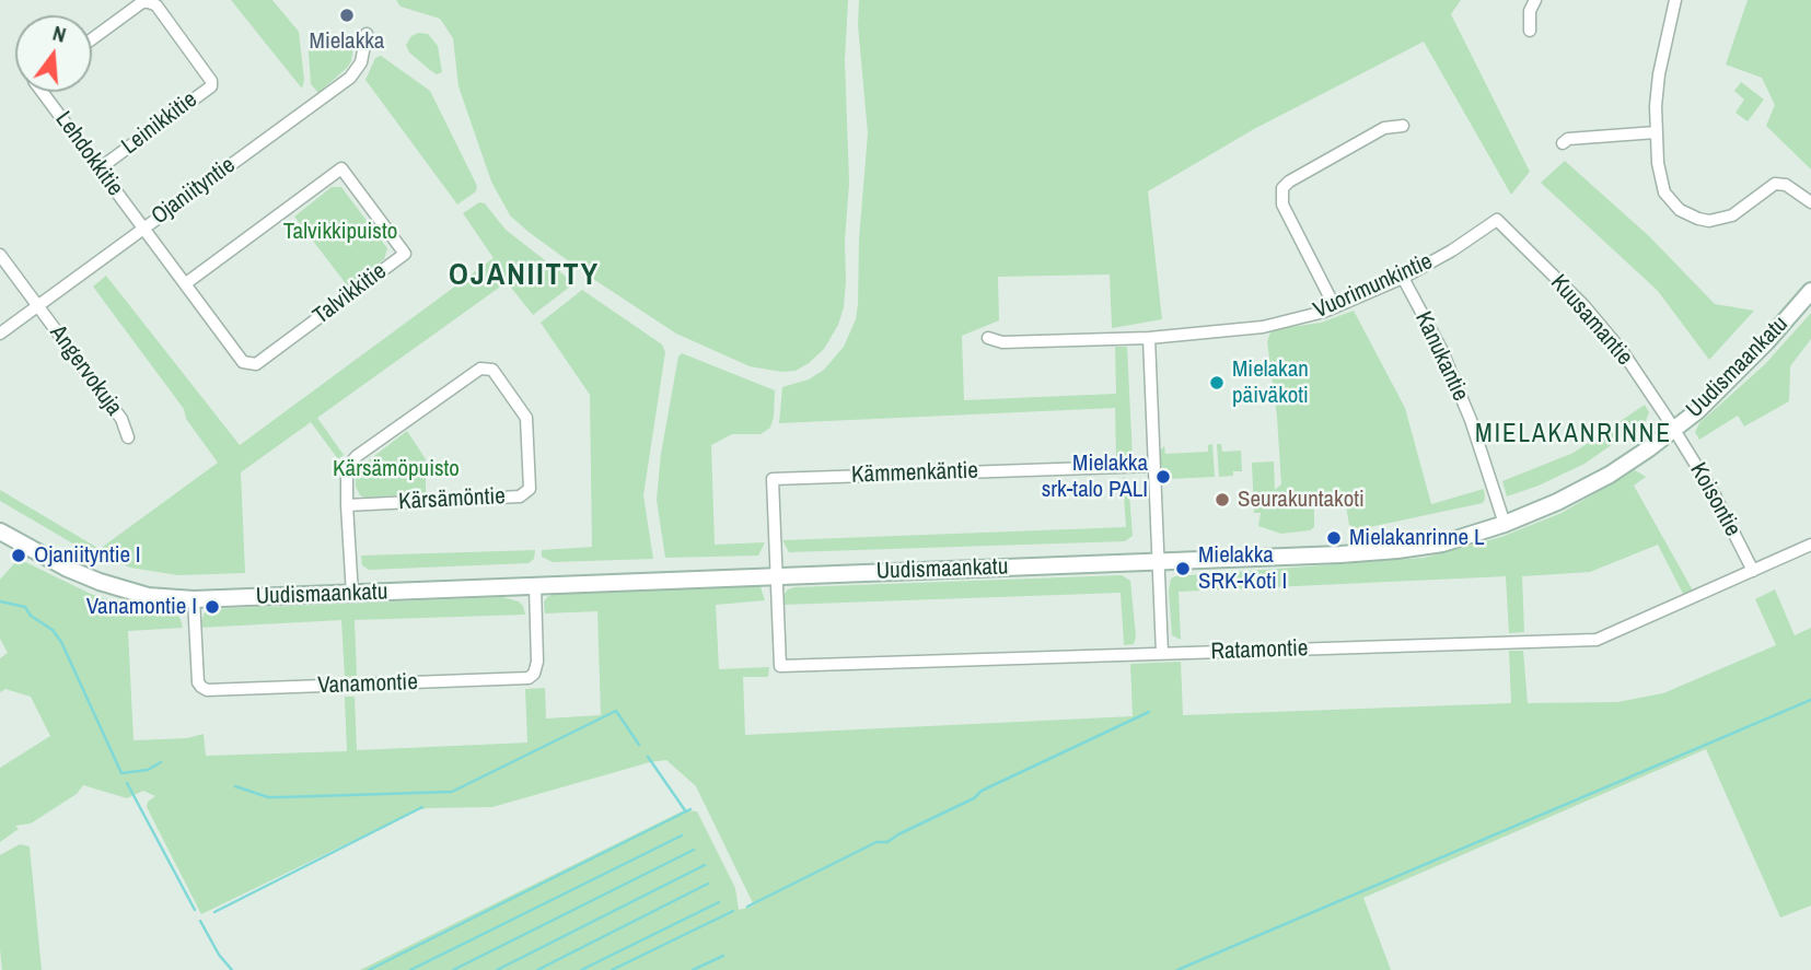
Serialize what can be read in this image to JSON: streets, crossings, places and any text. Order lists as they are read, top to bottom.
{
  "streets": {
    "street": [
      "Leinikkitie",
      "Lehdokkitie",
      "Ojaniityntie",
      "Vuorimunkintie",
      "Talvikkitie",
      "Kuusamantie",
      "Kanukantie",
      "Uudismaankatu",
      "Angervokuja",
      "Kämmenkäntie",
      "Kärsämöntie",
      "Koisontie",
      "Ratamontie",
      "Vanamontie"
    ]
  },
  "crossings": [
    ["Leinikkitie", "Lehdokkitie"],
    ["Lehdokkitie", "Ojaniityntie"],
    ["Lehdokkitie", "Talvikkitie"],
    ["Ojaniityntie", "Talvikkitie"],
    ["Ojaniityntie", "Angervokuja"],
    ["Vuorimunkintie", "Kuusamantie"],
    ["Vuorimunkintie", "Kanukantie"],
    ["Kuusamantie", "Uudismaankatu"],
    ["Kuusamantie", "Koisontie"],
    ["Kanukantie", "Uudismaankatu"],
    ["Uudismaankatu", "Kämmenkäntie"],
    ["Uudismaankatu", "Kärsämöntie"],
    ["Uudismaankatu", "Koisontie"],
    ["Uudismaankatu", "Ratamontie"],
    ["Uudismaankatu", "Vanamontie"],
    ["Kämmenkäntie", "Ratamontie"],
    ["Koisontie", "Ratamontie"]
  ],
  "districts": ["OJANIITTY", "MIELAKANRINNE"],
  "parks": ["Talvikkipuisto", "Kärsämöpuisto"],
  "places": [
    "Mielakka",
    "Mielakan päiväkoti",
    "Mielakka srk-talo PALI",
    "Seurakuntakoti",
    "Mielakanrinne L",
    "Ojaniityntie I",
    "Mielakka SRK-Koti I",
    "Vanamontie I"
  ],
  "north": "top"
}
